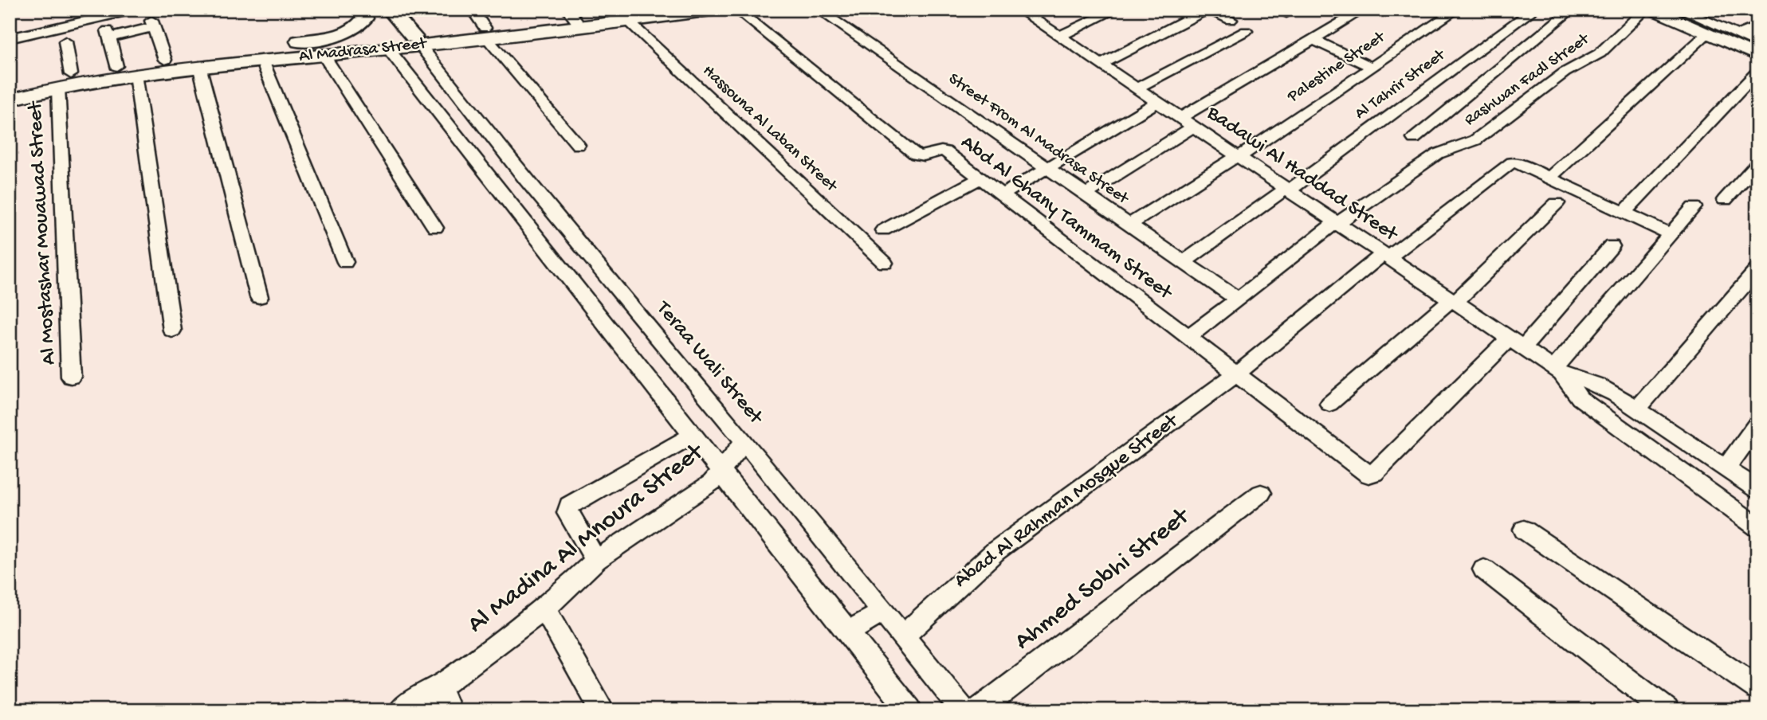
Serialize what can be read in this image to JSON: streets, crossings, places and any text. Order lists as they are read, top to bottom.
{
  "streets": {
    "main road": ["Al Madrasa Street", "Teraa Wali Street"],
    "street": [
      "Palestine Street",
      "Rashwan Fadl Street",
      "Al Tahrir Street",
      "Hassouna Al Laban Street",
      "Street From Al Madrasa Street",
      "Badawi Al Haddad Street",
      "Abd Al Ghany Tammam Street",
      "Al Mostashar Mouawad Street",
      "Abad Al Rahman Mosque Street",
      "Al Madina Al Mnoura Street",
      "Ahmed Sobhi Street"
    ]
  },
  "crossings": [
    ["Al Madrasa Street", "Hassouna Al Laban Street"],
    ["Al Madrasa Street", "Al Mostashar Mouawad Street"],
    ["Al Madrasa Street", "Teraa Wali Street"],
    ["Palestine Street", "Street From Al Madrasa Street"],
    ["Palestine Street", "Badawi Al Haddad Street"],
    ["Rashwan Fadl Street", "Badawi Al Haddad Street"],
    ["Al Tahrir Street", "Street From Al Madrasa Street"],
    ["Al Tahrir Street", "Badawi Al Haddad Street"],
    ["Badawi Al Haddad Street", "Abd Al Ghany Tammam Street"],
    ["Badawi Al Haddad Street", "Abad Al Rahman Mosque Street"],
    ["Abd Al Ghany Tammam Street", "Abad Al Rahman Mosque Street"],
    ["Teraa Wali Street", "Abad Al Rahman Mosque Street"],
    ["Teraa Wali Street", "Al Madina Al Mnoura Street"]
  ]
}
